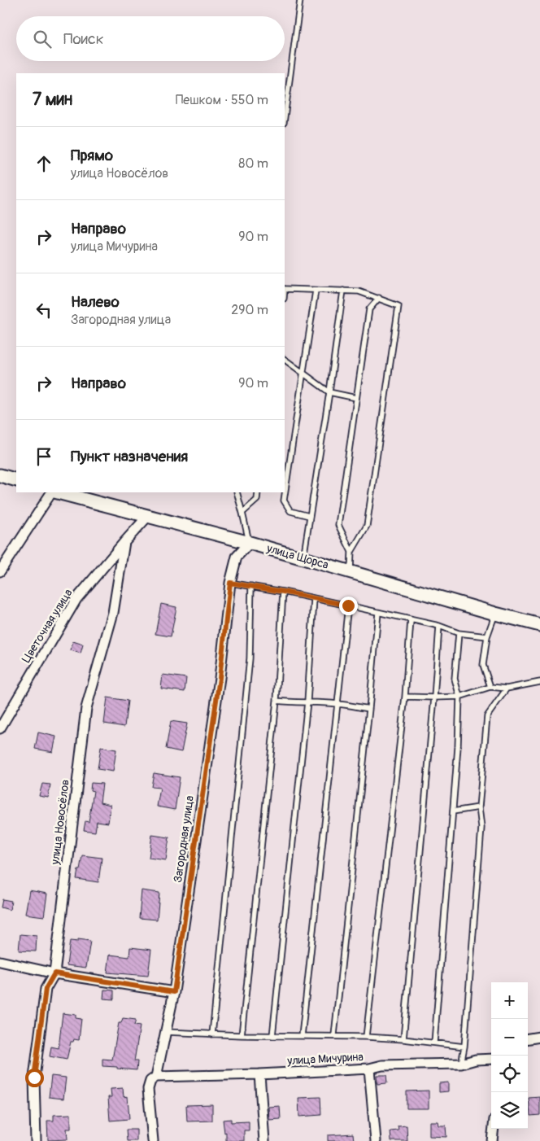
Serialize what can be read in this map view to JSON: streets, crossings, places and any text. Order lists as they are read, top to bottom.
{
  "streets": {
    "street": [
      "улица Щорса",
      "Цветочная улица",
      "улица Новосёлов",
      "Загородная улица",
      "улица Мичурина"
    ]
  },
  "crossings": [
    ["улица Щорса", "Загородная улица"],
    ["Цветочная улица", "улица Новосёлов"],
    ["Загородная улица", "улица Мичурина"]
  ],
  "page": {
    "search": "Поиск",
    "heading": ["7 мин", "Пешком · 550 m"],
    "list": [
      ["Прямо", "улица Новосёлов", "80 m"],
      ["Направо", "улица Мичурина", "90 m"],
      ["Налево", "Загородная улица", "290 m"],
      ["Направо", "90 m"],
      "Пункт назначения"
    ],
    "map_buttons": ["+", "−"]
  }
}
